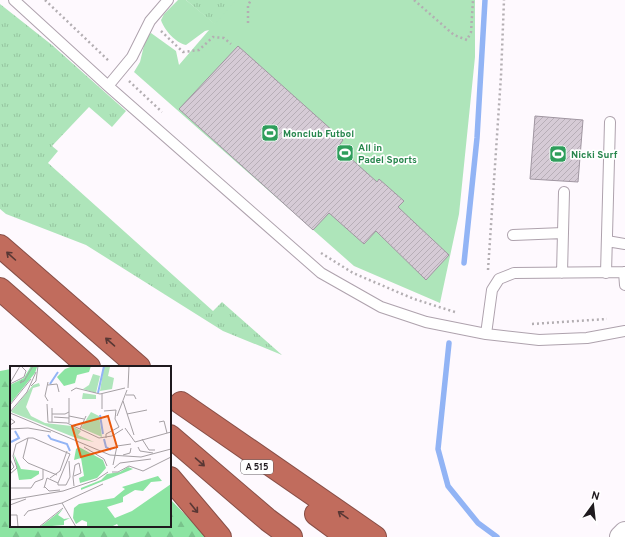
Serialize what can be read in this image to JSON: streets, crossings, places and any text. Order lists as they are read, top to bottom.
{
  "streets": {
    "highway": ["A 515"]
  },
  "places": {
    "sports": ["Monclub Futbol", "All in Padel Sports", "Nicki Surf"]
  },
  "north": "top"
}
